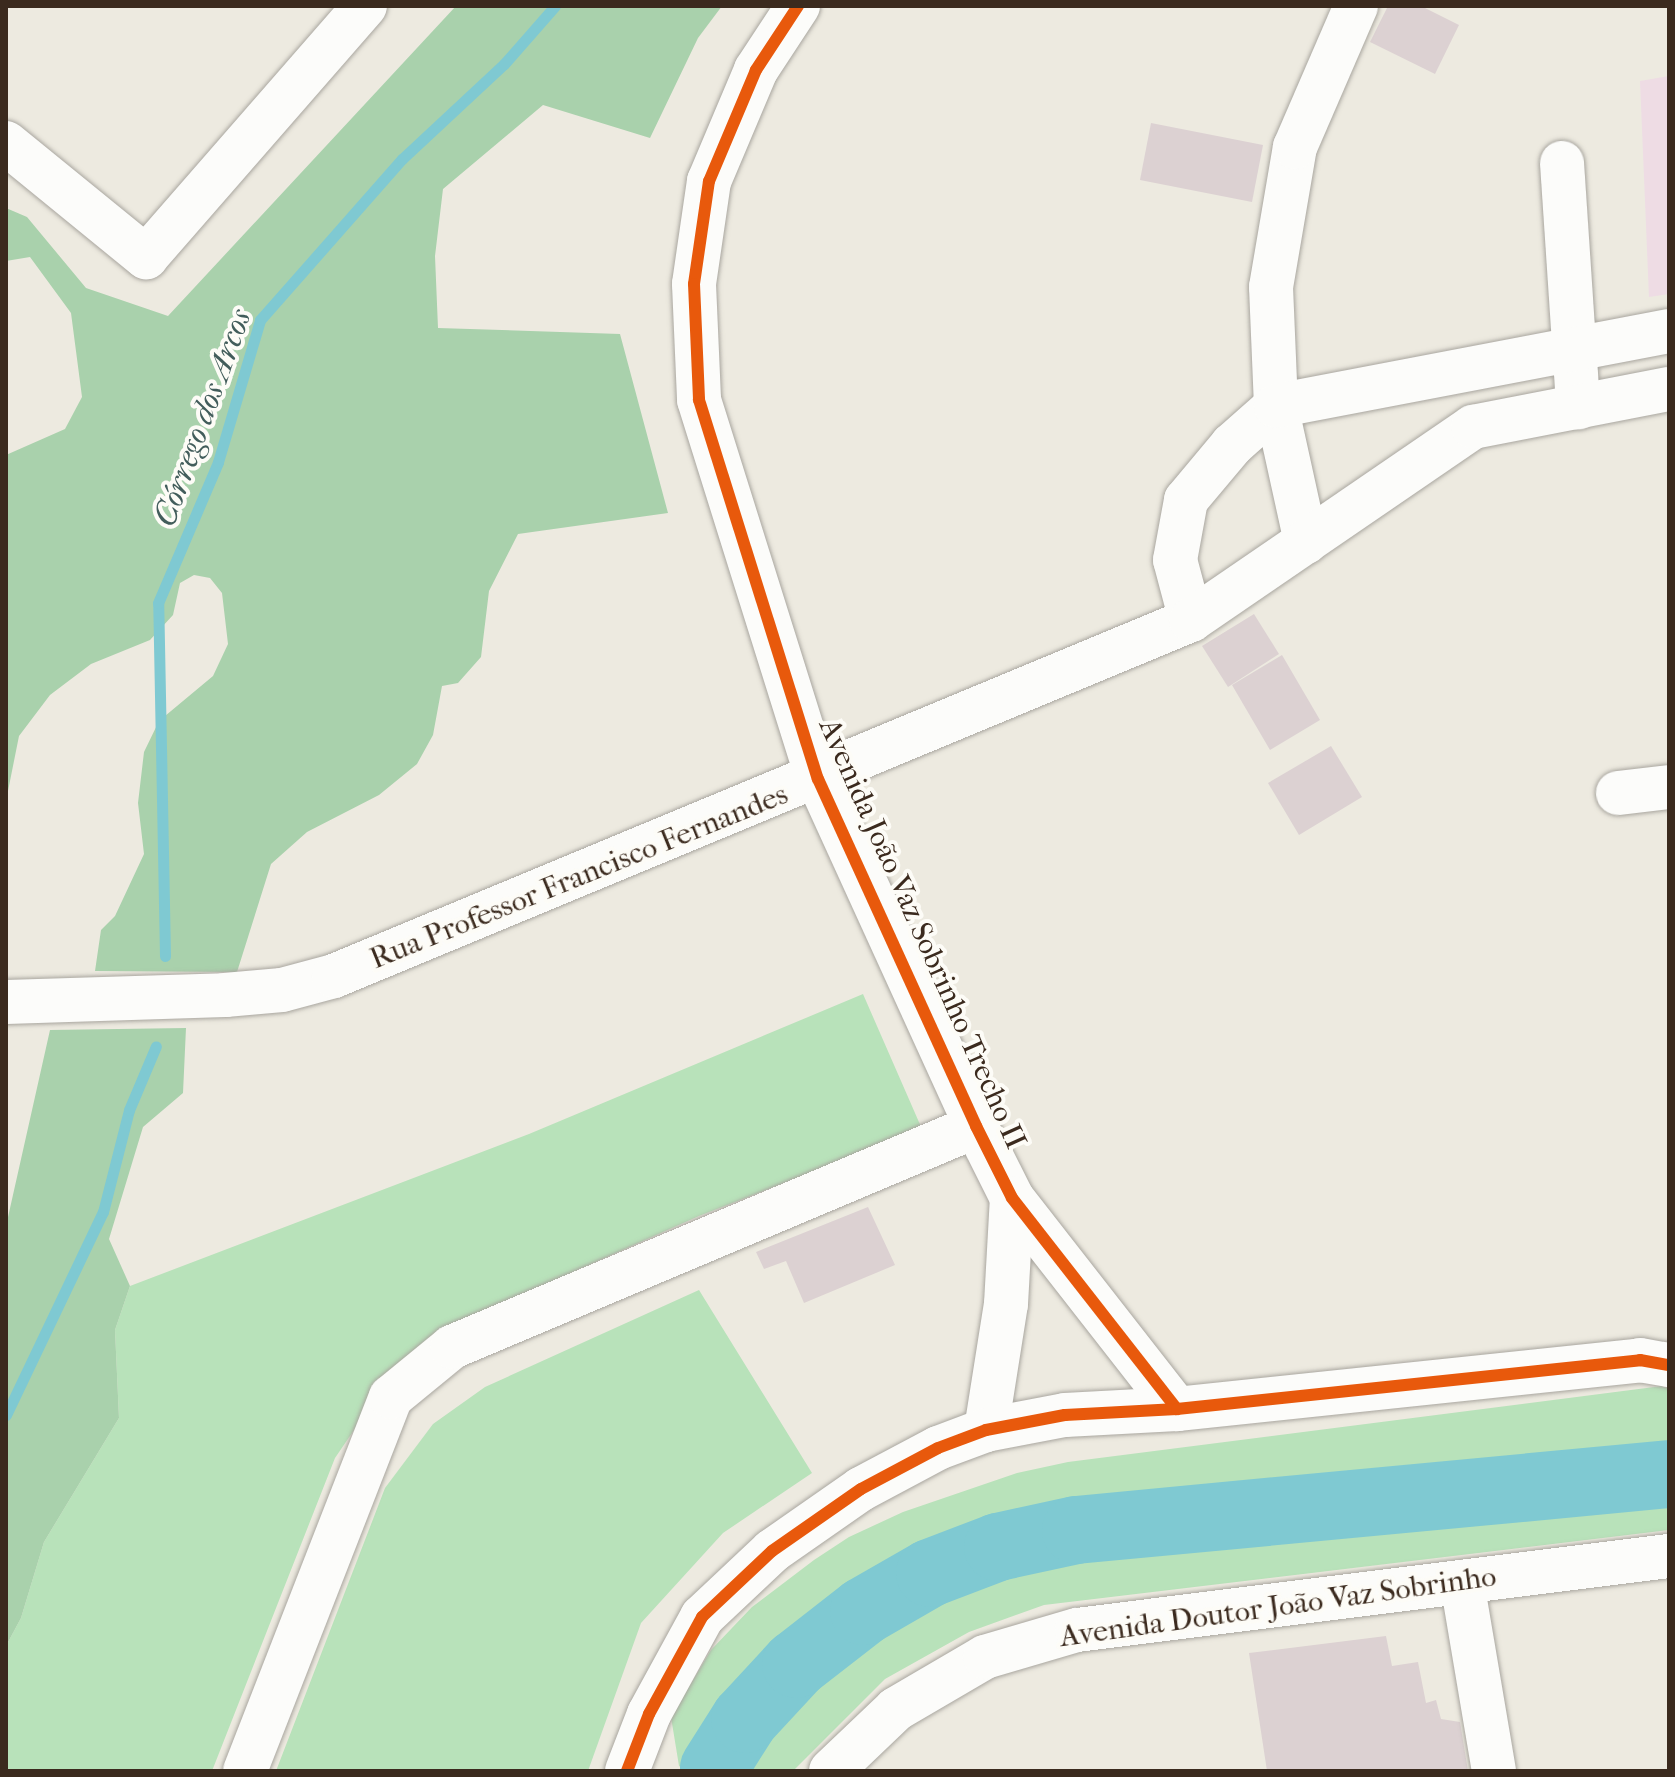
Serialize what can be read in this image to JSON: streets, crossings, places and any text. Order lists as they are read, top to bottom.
{
  "streets": {
    "street": ["Rua Professor Francisco Fernandes", "Avenida João Vaz Sobrinho Trecho II", "Avenida Doutor João Vaz Sobrinho"]
  },
  "crossings": [
    ["Rua Professor Francisco Fernandes", "Avenida João Vaz Sobrinho Trecho II"]
  ],
  "water": ["Córrego dos Arcos"]
}
